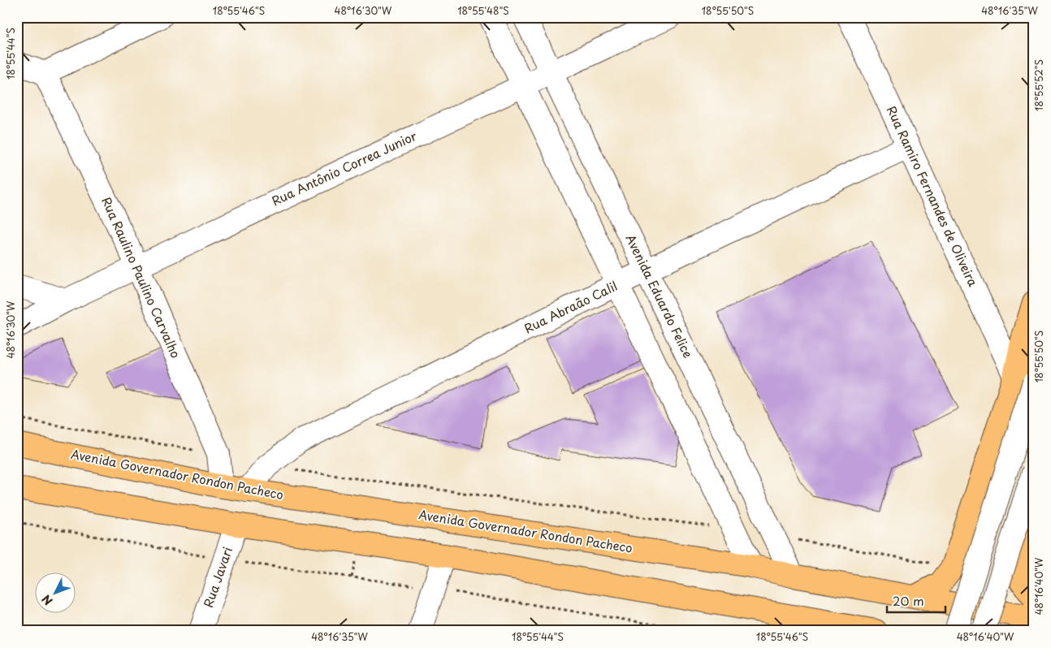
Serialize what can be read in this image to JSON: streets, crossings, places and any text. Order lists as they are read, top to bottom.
{
  "streets": {
    "main road": ["Avenida Governador Rondon Pacheco"],
    "street": [
      "Rua Antônio Correa Junior",
      "Rua Ramiro Fernandes de Oliveira",
      "Rua Raulino Paulino Carvalho",
      "Avenida Eduardo Felice",
      "Rua Abraão Calil",
      "Rua Javari"
    ]
  },
  "crossings": [
    ["Rua Antônio Correa Junior", "Rua Raulino Paulino Carvalho"],
    ["Rua Antônio Correa Junior", "Avenida Eduardo Felice"],
    ["Rua Ramiro Fernandes de Oliveira", "Rua Abraão Calil"],
    ["Rua Raulino Paulino Carvalho", "Avenida Governador Rondon Pacheco"],
    ["Avenida Eduardo Felice", "Rua Abraão Calil"],
    ["Avenida Eduardo Felice", "Avenida Governador Rondon Pacheco"],
    ["Rua Abraão Calil", "Avenida Governador Rondon Pacheco"]
  ],
  "scale_bar": "20 m",
  "north": "bottom left",
  "coordinates": [
    "18°55'46\"S",
    "48°16'30\"W",
    "18°55'48\"S",
    "18°55'50\"S",
    "48°16'35\"W",
    "18°55'44\"S",
    "18°55'52\"S",
    "48°16'40\"W"
  ]
}
